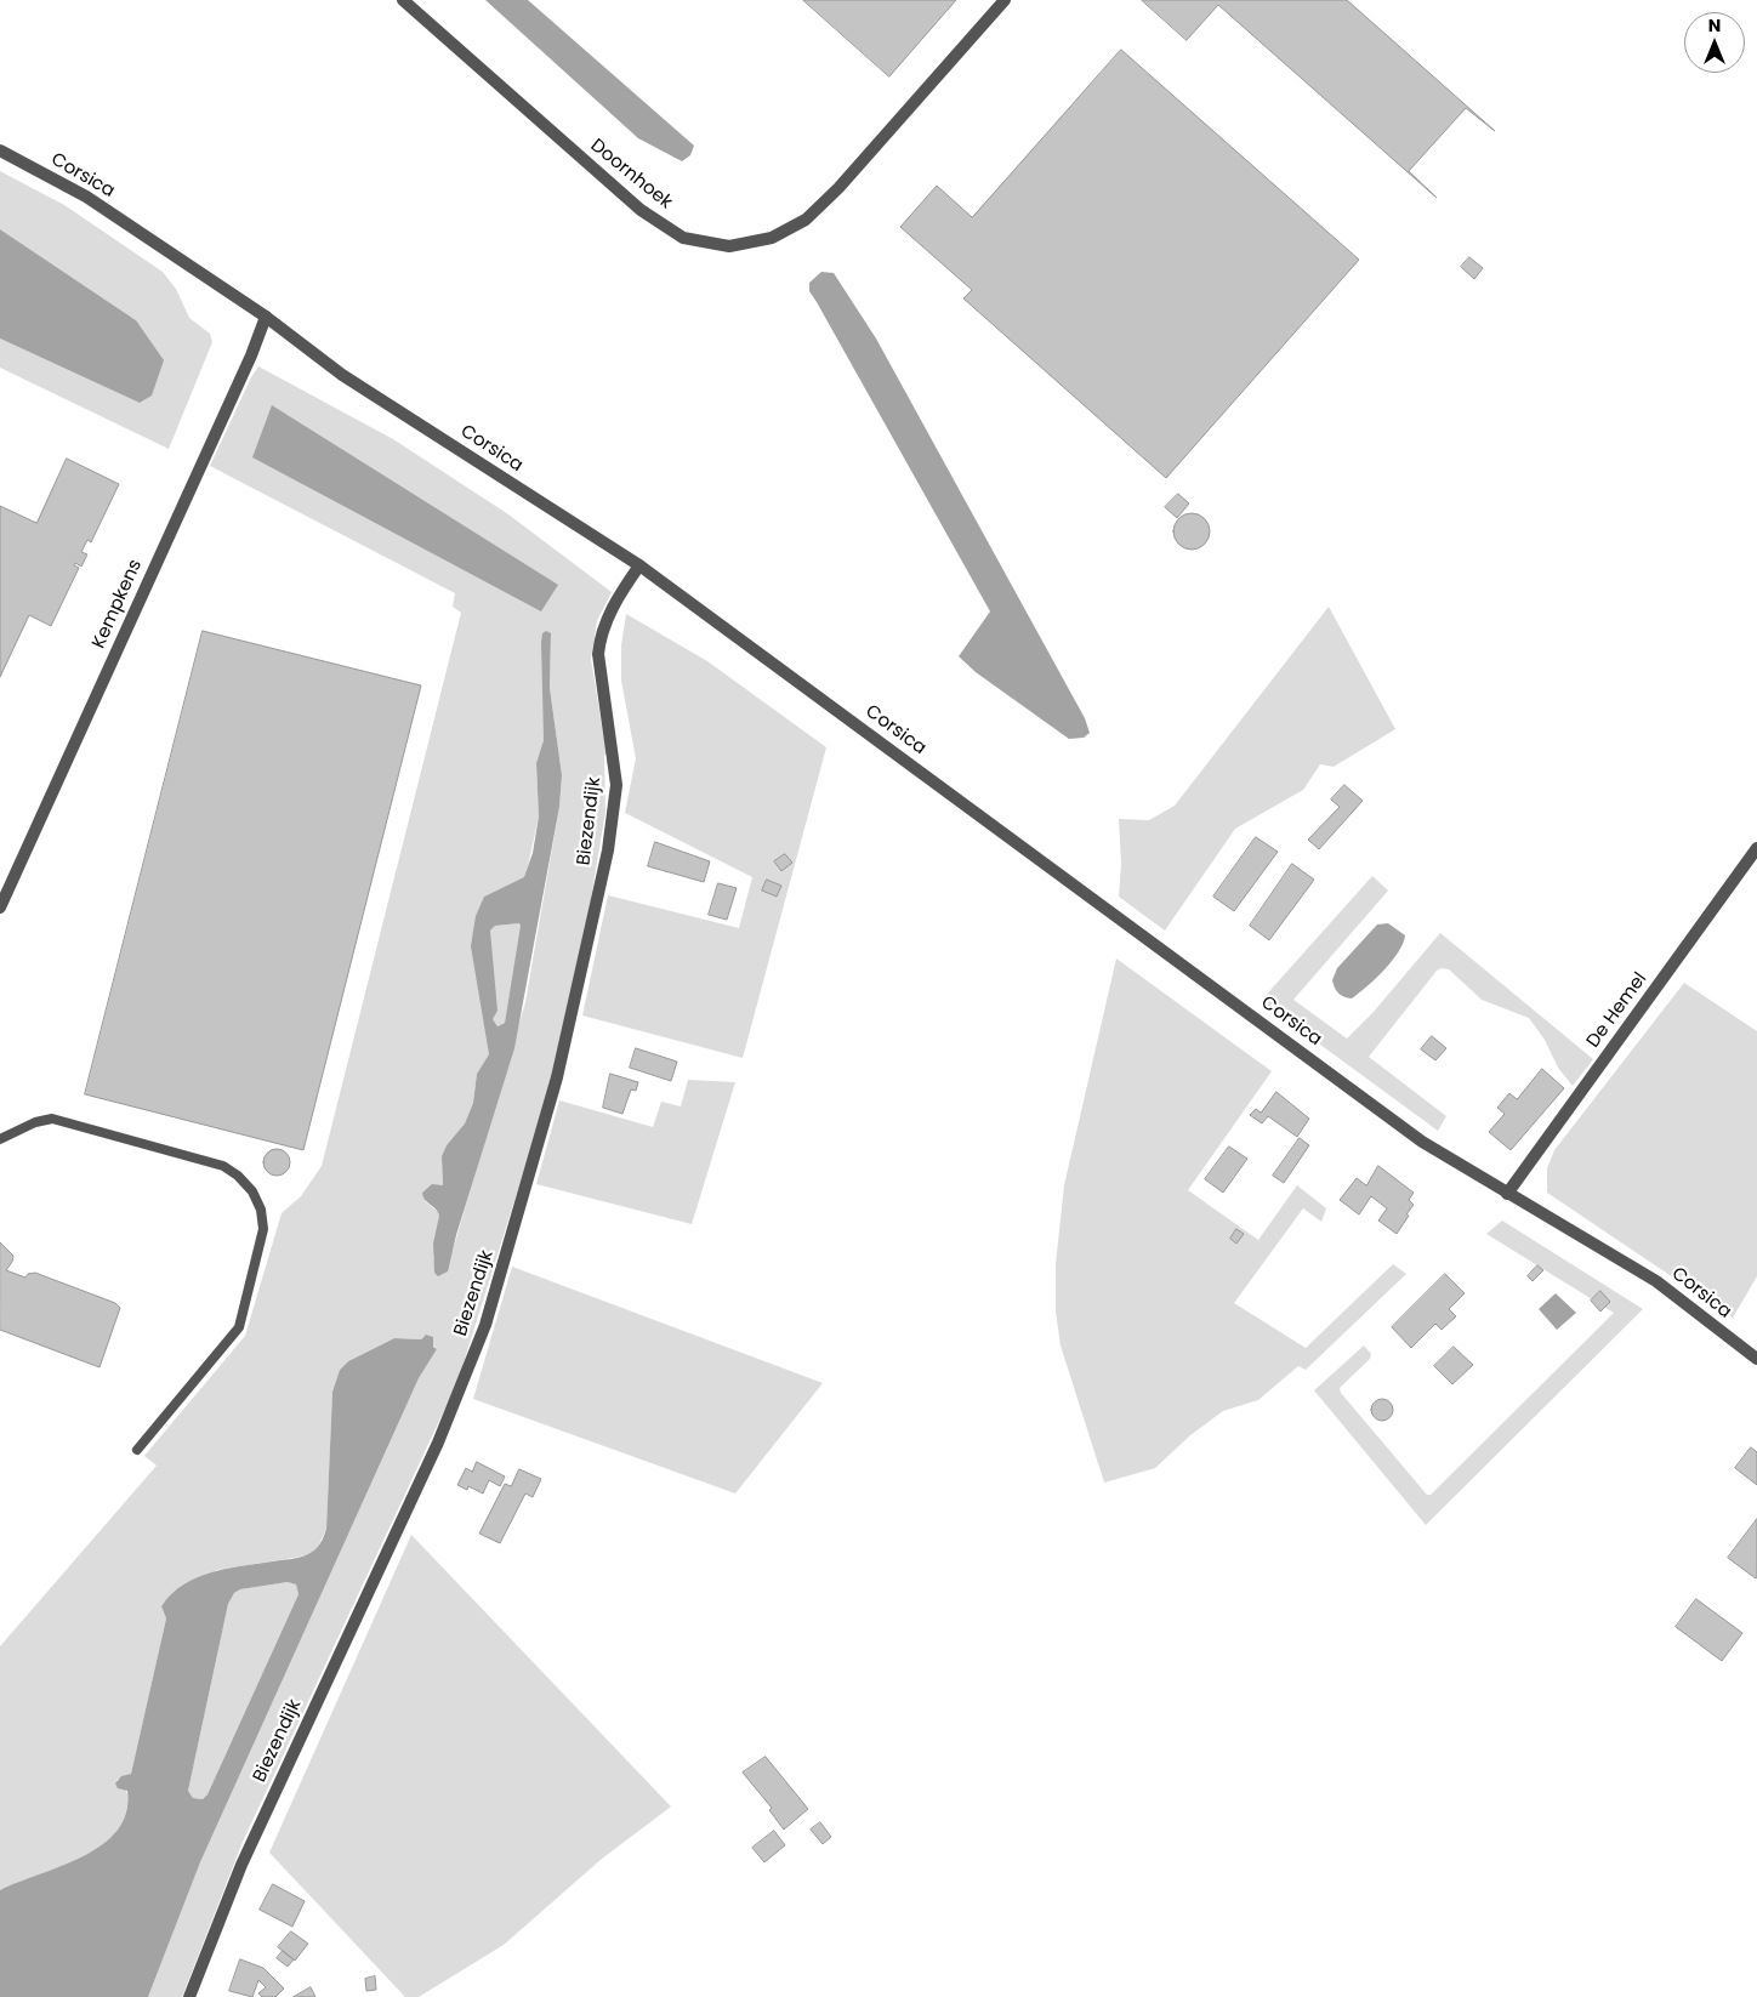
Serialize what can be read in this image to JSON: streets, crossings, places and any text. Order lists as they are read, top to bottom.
{
  "streets": {
    "street": [
      "Doornhoek",
      "Corsica",
      "Kempkens",
      "Biezendijk",
      "De Hemel"
    ]
  },
  "crossings": [
    ["Corsica", "Kempkens"],
    ["Corsica", "Biezendijk"],
    ["Corsica", "De Hemel"]
  ],
  "north": "top"
}
